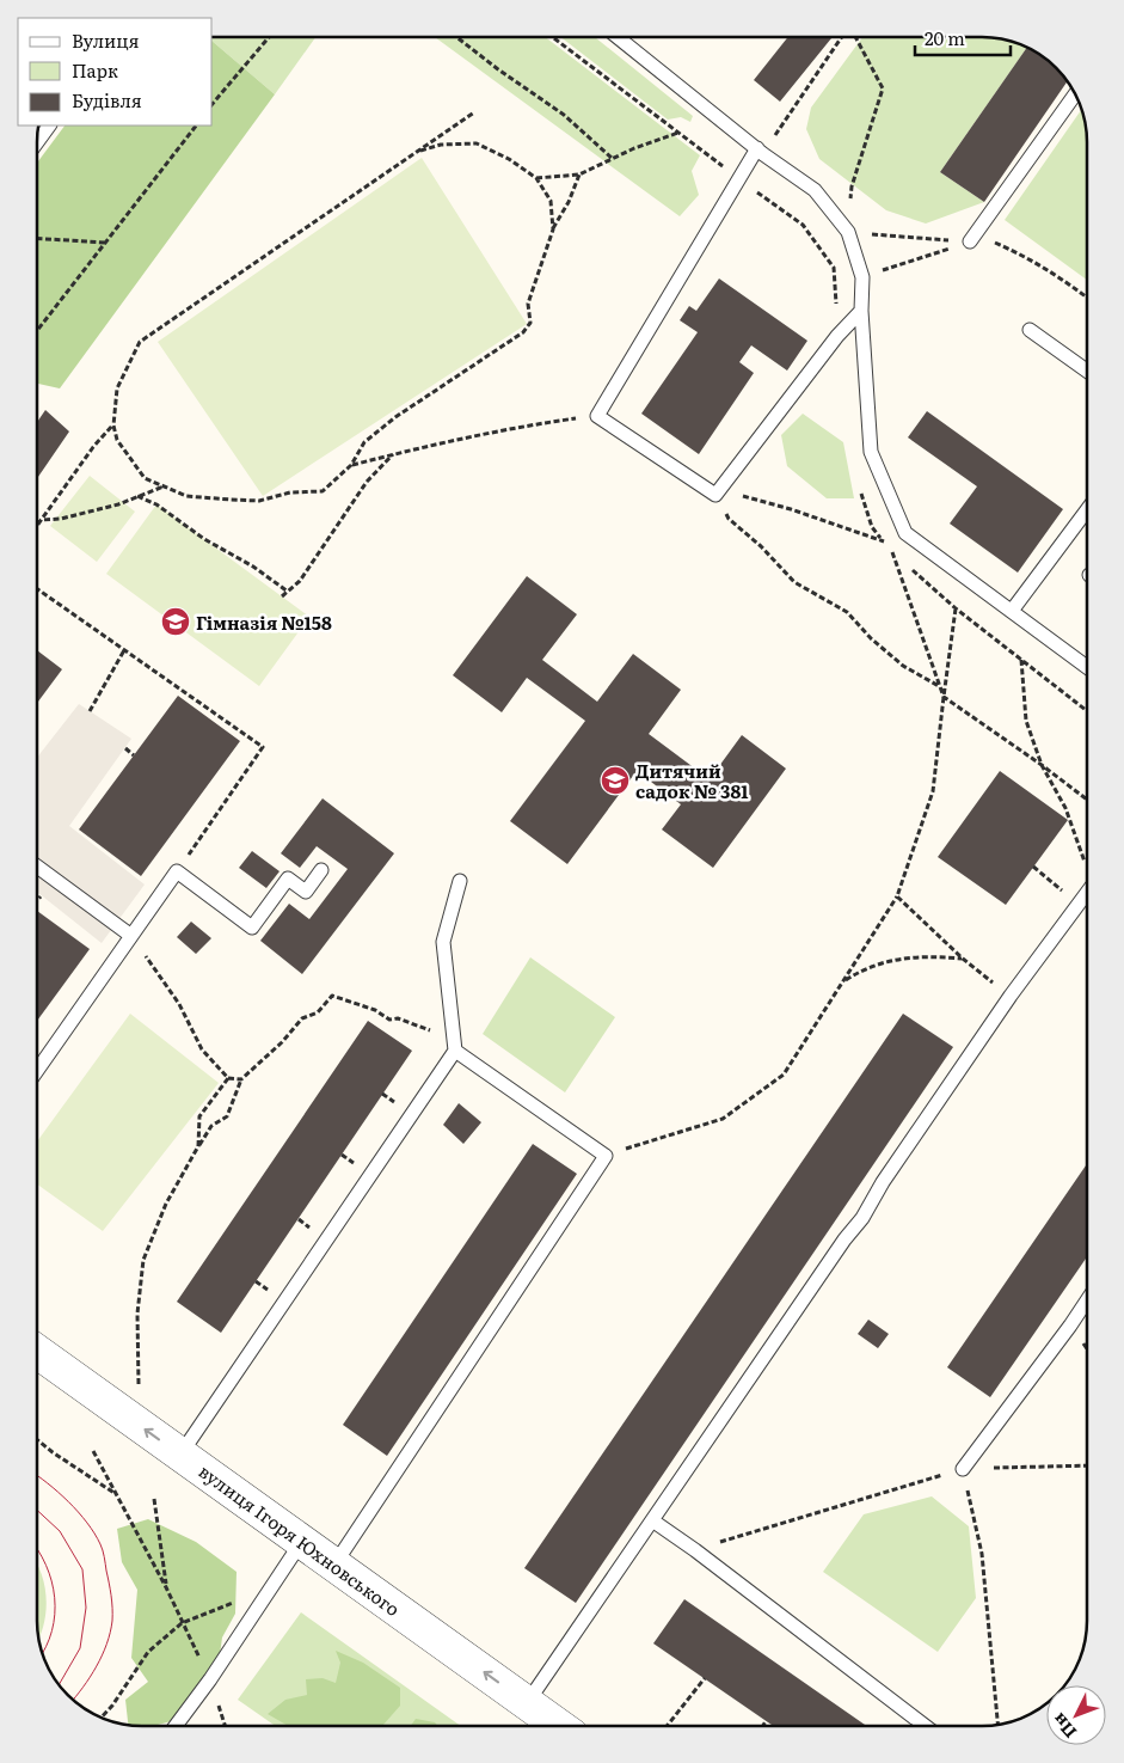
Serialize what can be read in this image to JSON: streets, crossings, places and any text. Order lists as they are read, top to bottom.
{
  "streets": {
    "street": ["вулиця Ігоря Юхновського"]
  },
  "one_way": ["вулиця Ігоря Юхновського"],
  "places": {
    "school or university": ["Гімназія №158", "Дитячий садок № 381"]
  },
  "legend": ["Вулиця", "Парк", "Будівля"],
  "scale_bar": "20 m",
  "north": "bottom left"
}
